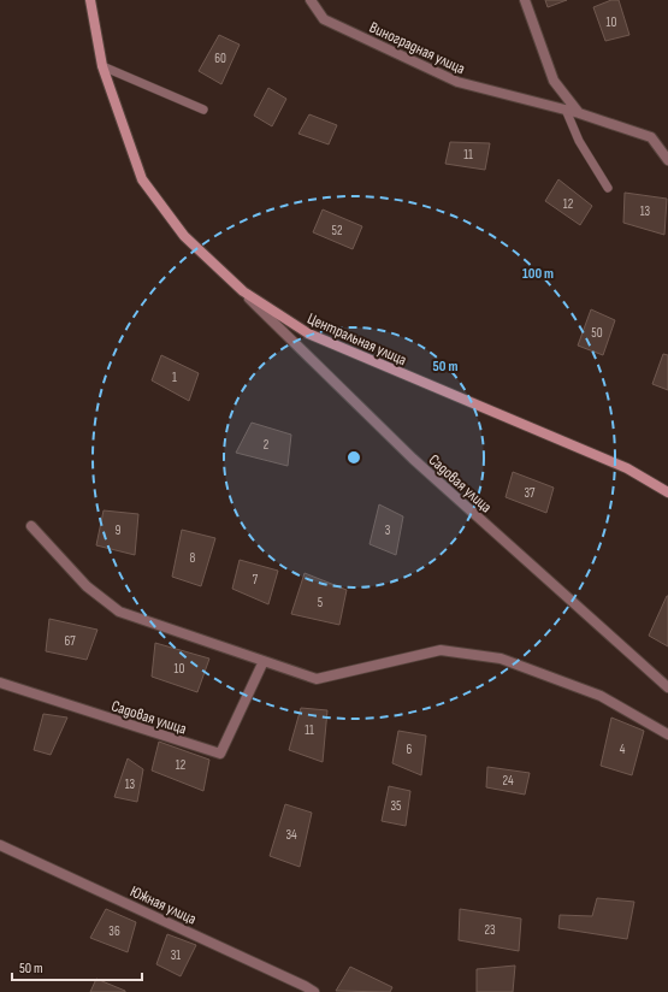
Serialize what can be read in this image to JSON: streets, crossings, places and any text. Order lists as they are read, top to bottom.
{
  "streets": {
    "street": [
      "Виноградная улица",
      "Центральная улица",
      "Садовая улица",
      "Южная улица"
    ]
  },
  "crossings": [
    ["Центральная улица", "Садовая улица"]
  ],
  "house_numbers": [
    "10",
    "60",
    "11",
    "12",
    "13",
    "52",
    "50",
    "1",
    "2",
    "37",
    "9",
    "3",
    "8",
    "7",
    "5",
    "67",
    "10",
    "11",
    "6",
    "4",
    "12",
    "24",
    "13",
    "35",
    "34",
    "23",
    "36",
    "31"
  ],
  "scale_bar": "50 m",
  "rings": ["100 m", "50 m"]
}
